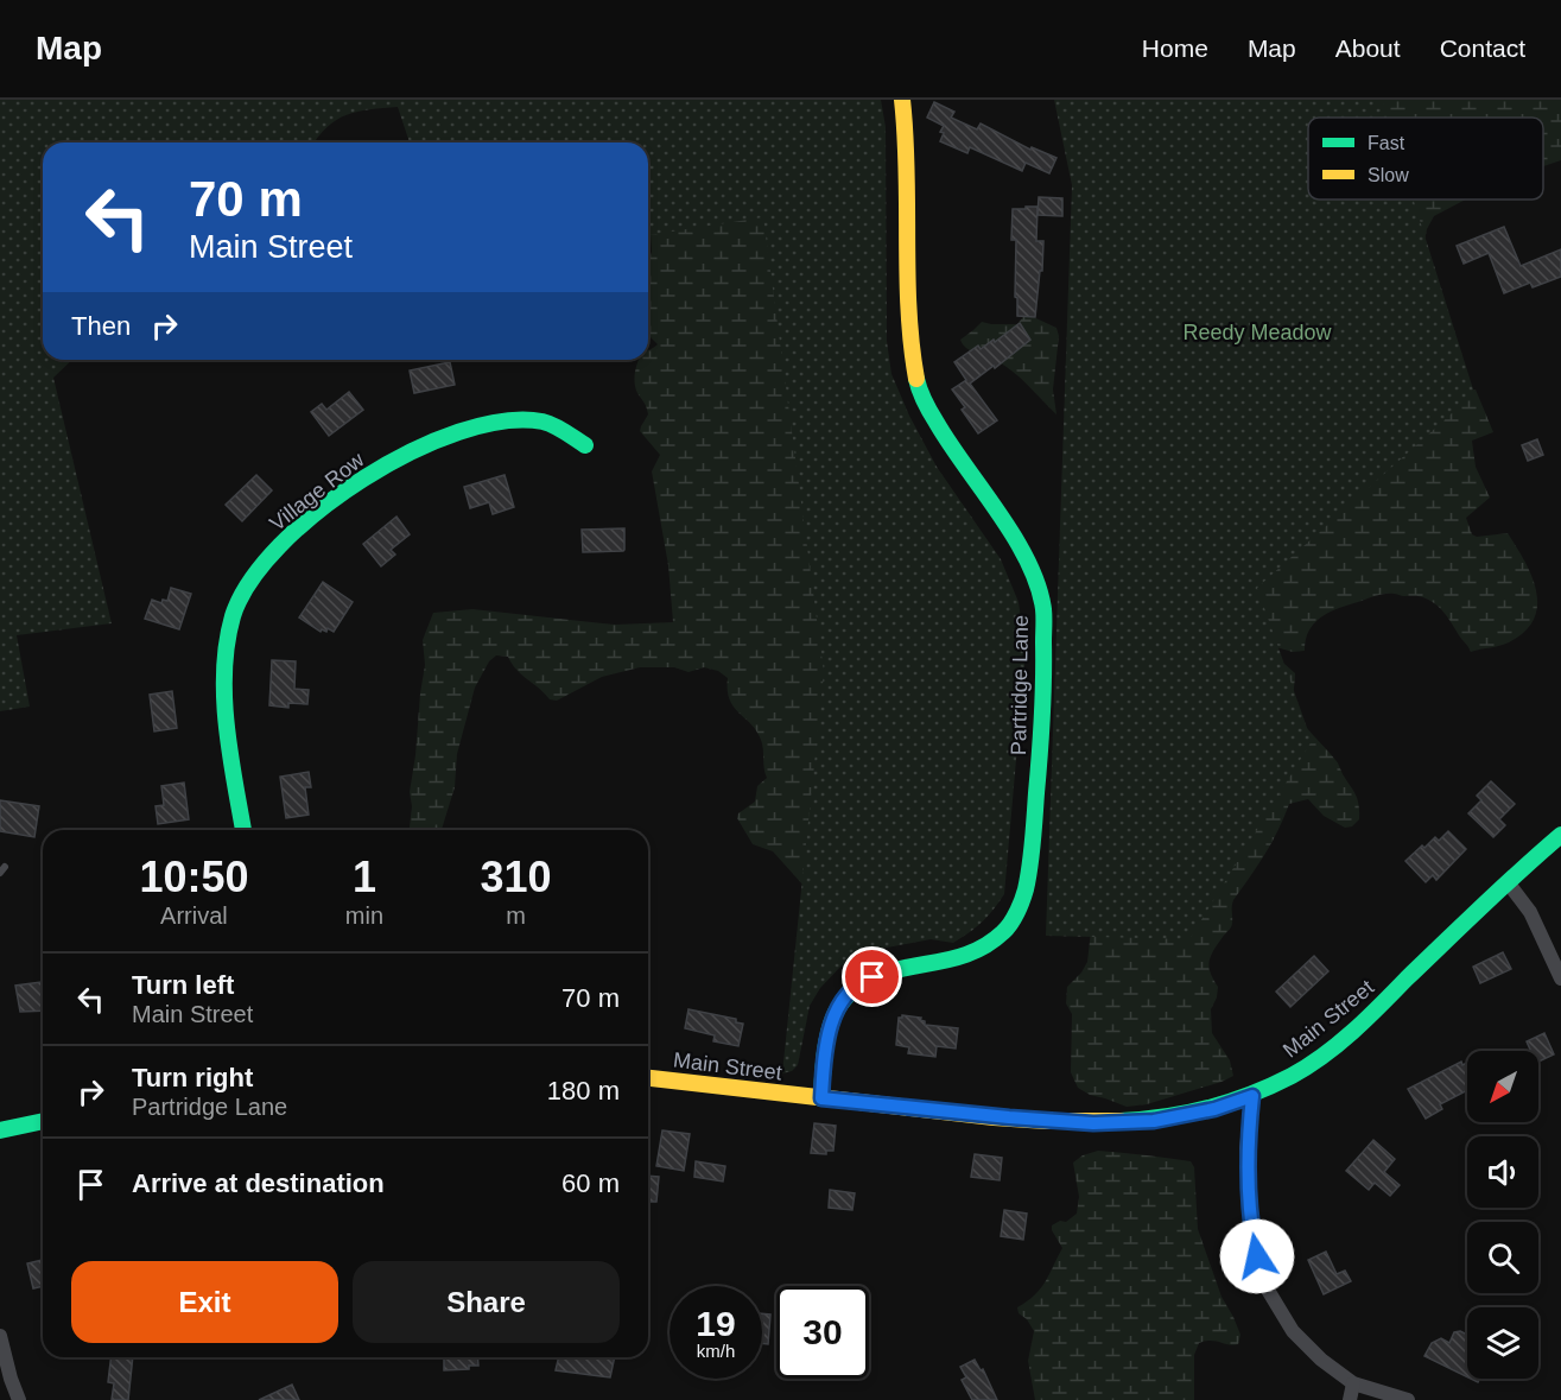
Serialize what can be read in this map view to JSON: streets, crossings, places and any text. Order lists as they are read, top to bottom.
{
  "streets": {
    "street": ["Village Row", "Partridge Lane", "Main Street"]
  },
  "crossings": [
    ["Partridge Lane", "Main Street"]
  ],
  "parks": ["Reedy Meadow"],
  "legend": ["Fast", "Slow"],
  "north": "bottom left",
  "page": {
    "header": "Map",
    "nav": [
      "Home",
      "Map",
      "About",
      "Contact"
    ],
    "turn": ["70 m", "Main Street"],
    "then": "Then",
    "eta": [
      "10:50",
      "Arrival",
      "1",
      "min",
      "310",
      "m"
    ],
    "list": [
      {
        "name": "Turn left",
        "note": "Main Street",
        "value": "70 m"
      },
      {
        "name": "Turn right",
        "note": "Partridge Lane",
        "value": "180 m"
      },
      {
        "name": "Arrive at destination",
        "value": "60 m"
      }
    ],
    "buttons": ["Exit", "Share"],
    "speed": "19 km/h",
    "limit": "30"
  }
}
